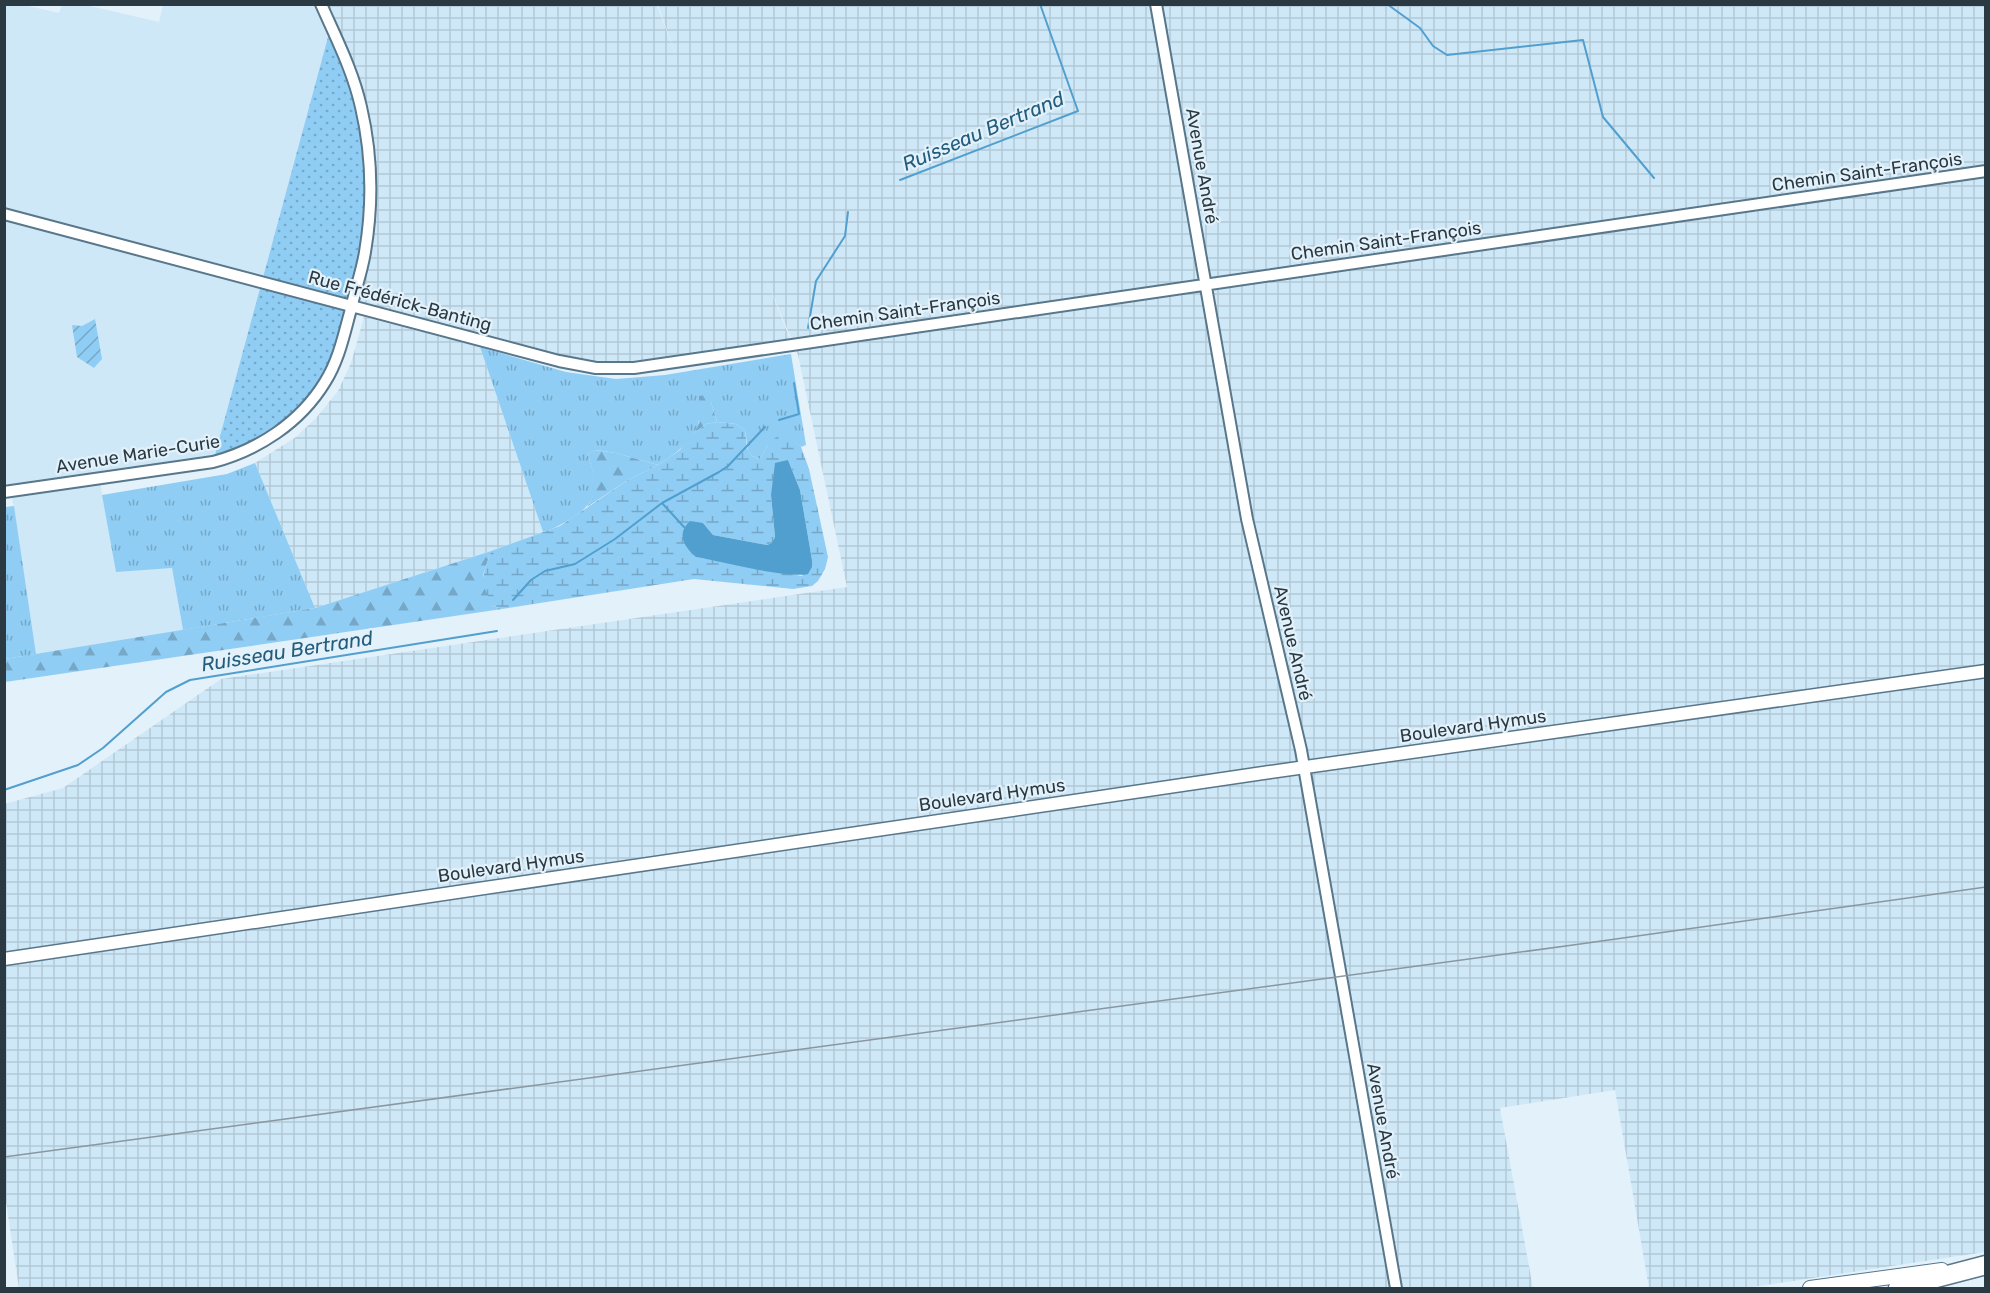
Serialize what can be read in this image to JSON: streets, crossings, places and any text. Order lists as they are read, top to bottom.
{
  "streets": {
    "street": [
      "Avenue André",
      "Chemin Saint-François",
      "Rue Frédérick-Banting",
      "Avenue Marie-Curie",
      "Boulevard Hymus"
    ]
  },
  "crossings": [
    ["Avenue André", "Chemin Saint-François"],
    ["Avenue André", "Boulevard Hymus"],
    ["Chemin Saint-François", "Rue Frédérick-Banting"],
    ["Rue Frédérick-Banting", "Avenue Marie-Curie"]
  ],
  "water": ["Ruisseau Bertrand"]
}
